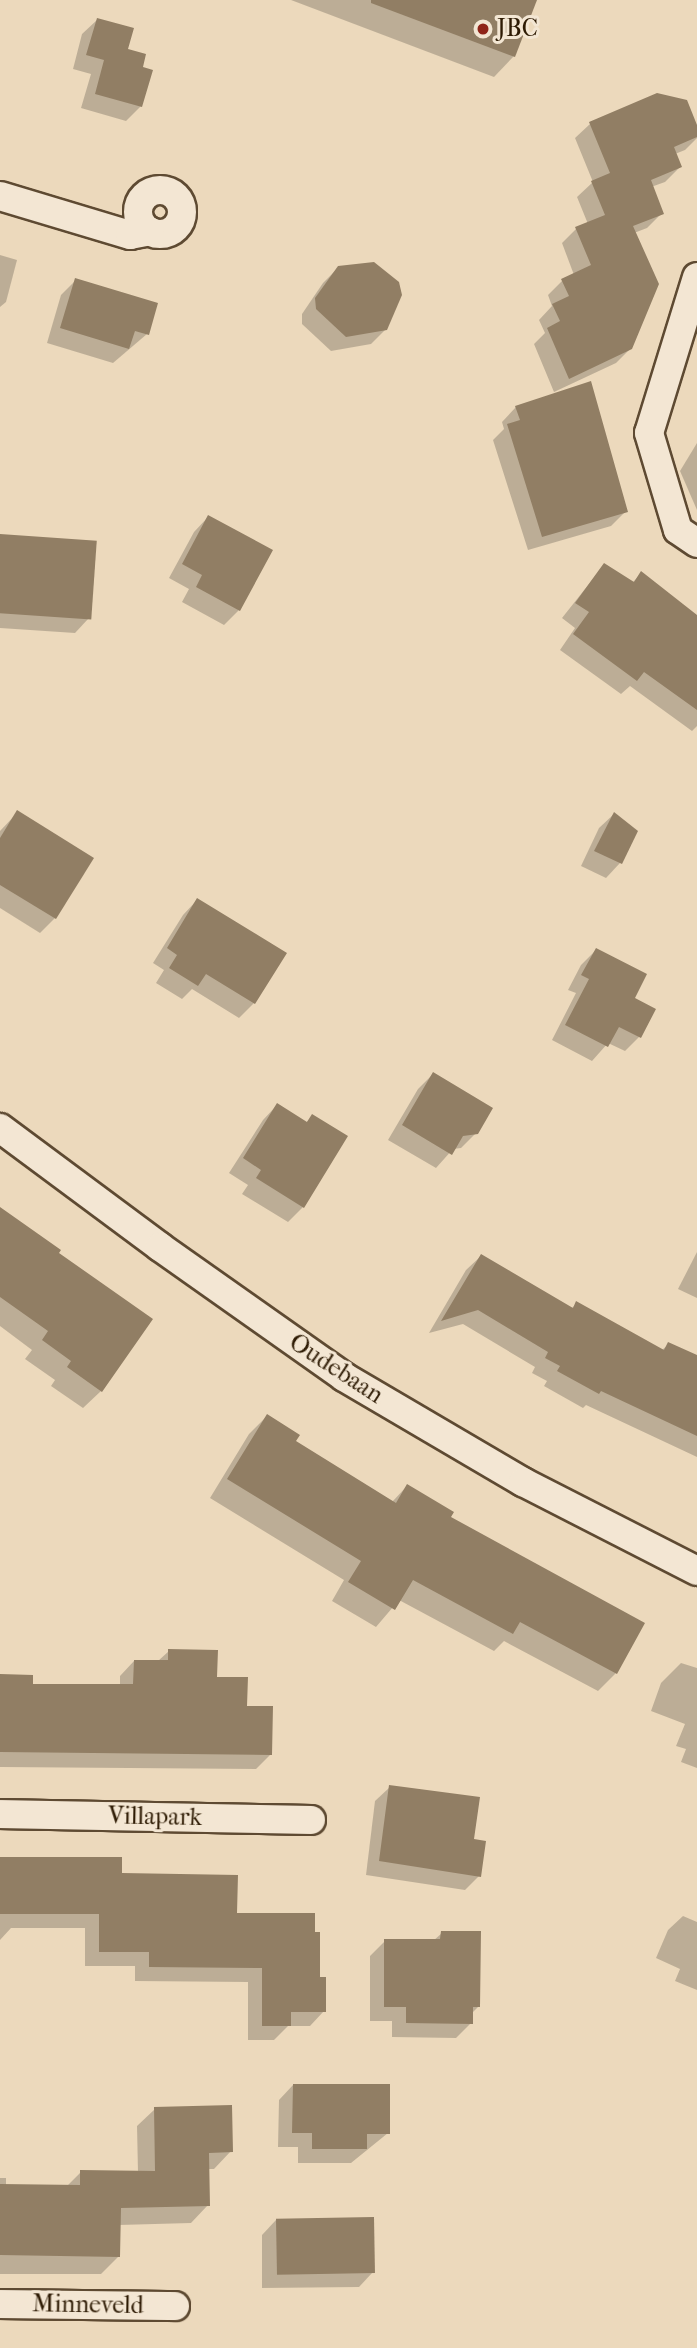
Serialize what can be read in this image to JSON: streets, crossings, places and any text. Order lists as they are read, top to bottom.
{
  "streets": {
    "street": ["Oudebaan", "Villapark", "Minneveld"]
  },
  "places": ["JBC"]
}
